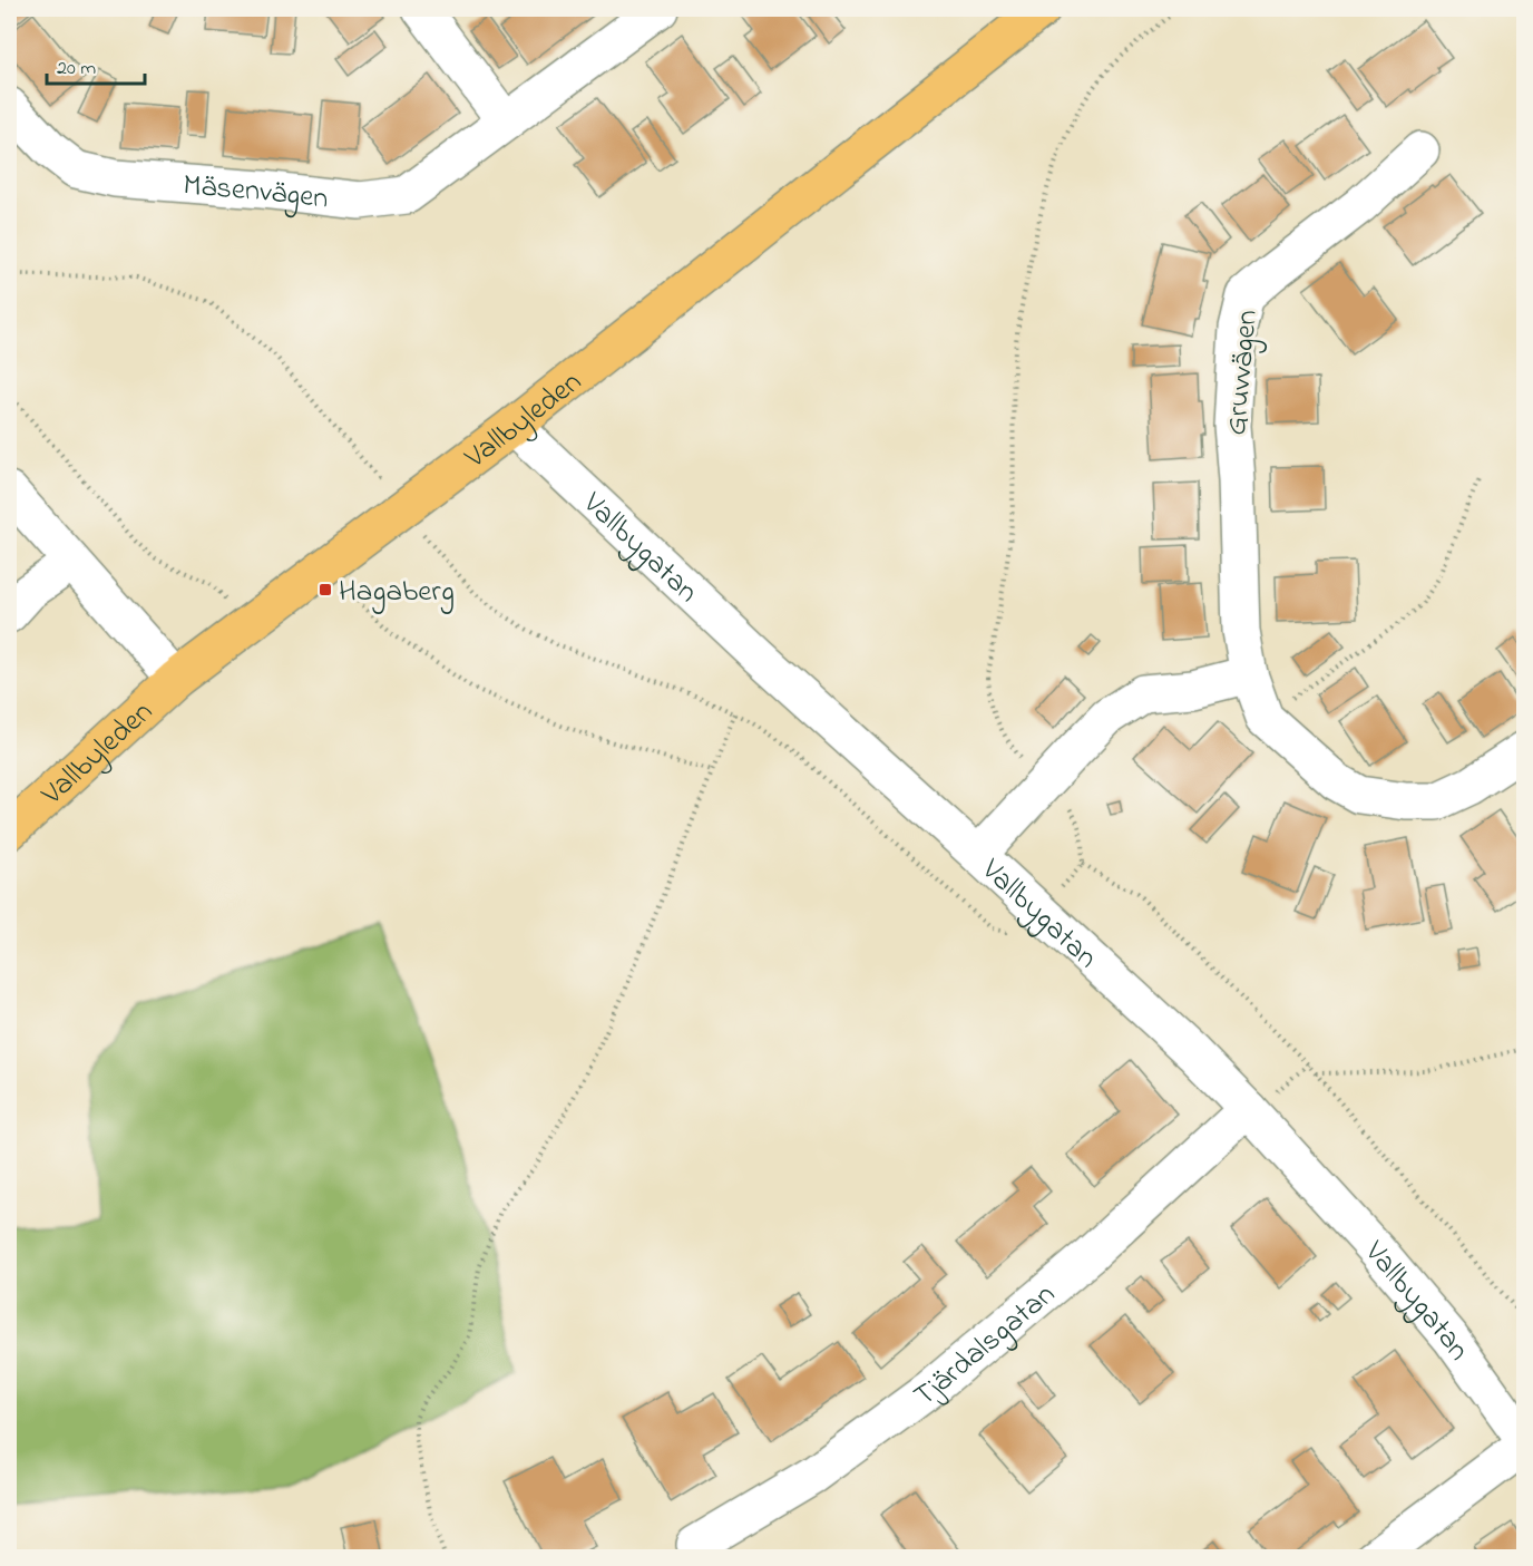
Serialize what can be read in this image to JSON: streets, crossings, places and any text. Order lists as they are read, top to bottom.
{
  "streets": {
    "main road": ["Vallbyleden"],
    "street": [
      "Mäsenvägen",
      "Gruvvägen",
      "Vallbygatan",
      "Tjärdalsgatan"
    ]
  },
  "crossings": [
    ["Vallbyleden", "Vallbygatan"],
    ["Vallbygatan", "Tjärdalsgatan"]
  ],
  "places": {
    "transit": ["Hagaberg"]
  },
  "scale_bar": "20 m"
}
